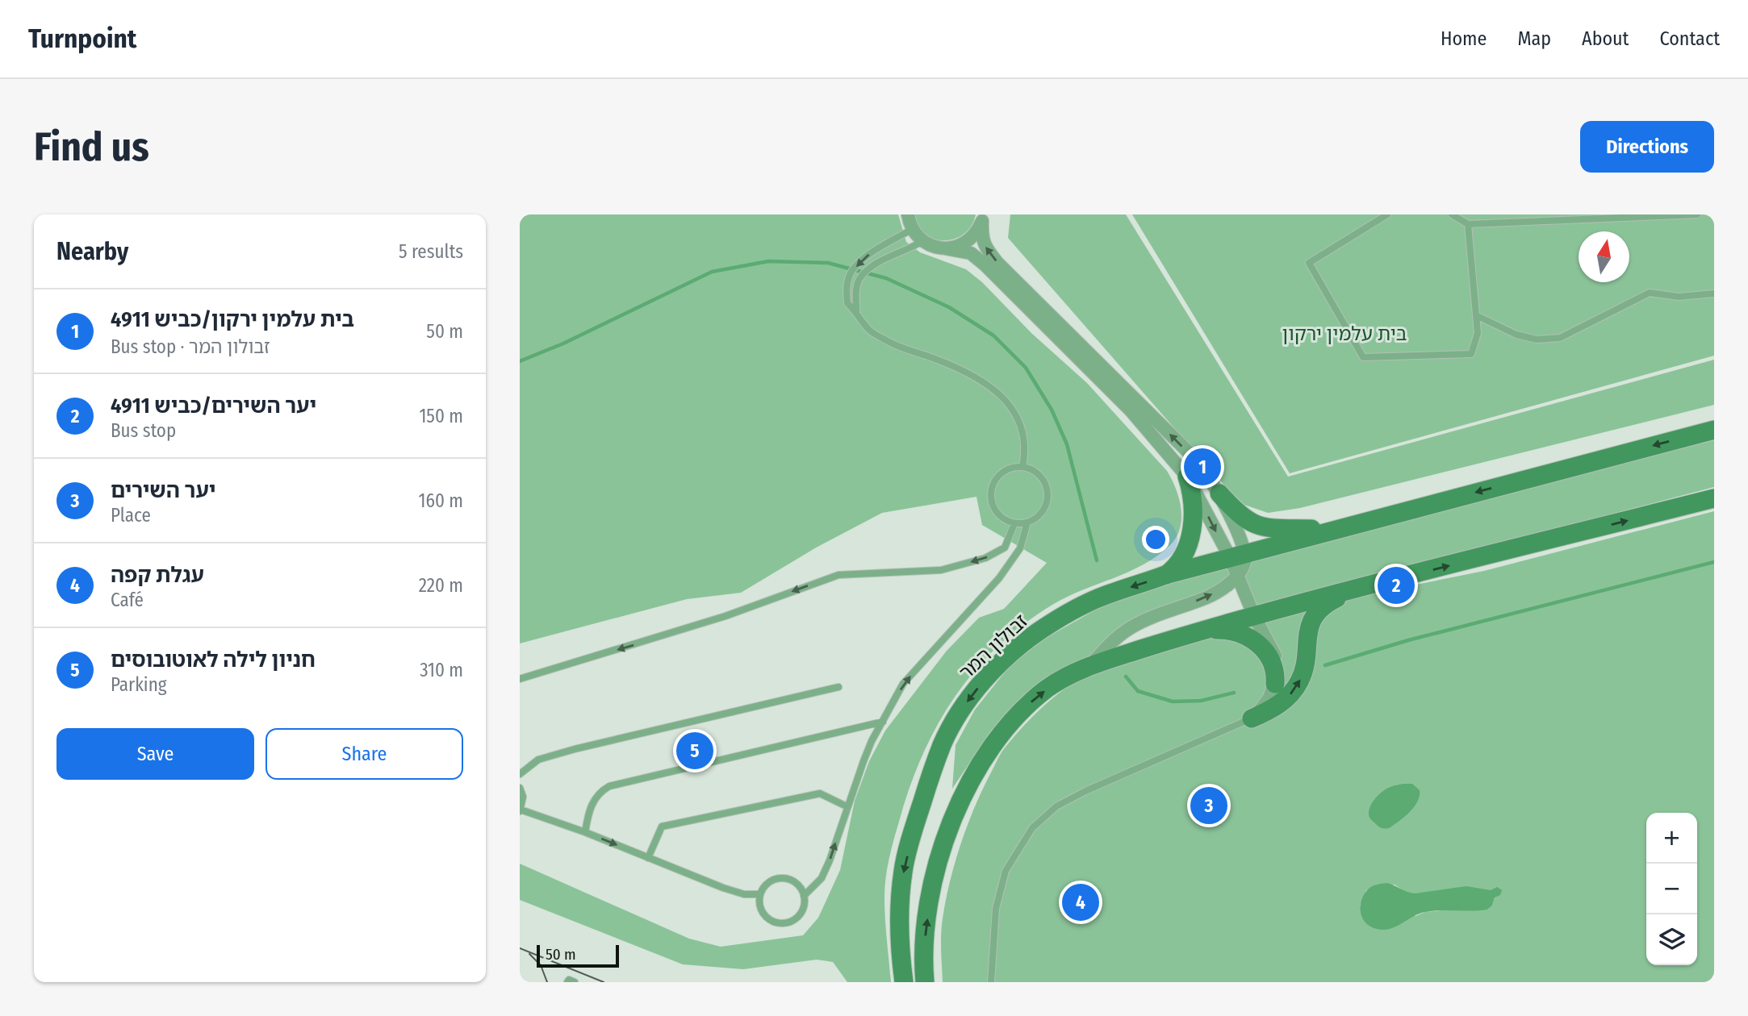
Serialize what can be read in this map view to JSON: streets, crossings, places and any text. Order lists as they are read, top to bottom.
{
  "streets": {
    "main road": ["זבולון המר"]
  },
  "parks": ["בית עלמין ירקון"],
  "scale_bar": "50 m",
  "north": "top",
  "page": {
    "header": "Turnpoint",
    "nav": [
      "Home",
      "Map",
      "About",
      "Contact"
    ],
    "buttons": [
      "Directions",
      ["Save", "Share"]
    ],
    "title": "Find us",
    "heading": ["Nearby", "5 results"],
    "list": [
      {
        "mark": "1",
        "name": "בית עלמין ירקון/כביש 4911",
        "note": "Bus stop · זבולון המר",
        "value": "50 m"
      },
      {
        "mark": "2",
        "name": "יער השירים/כביש 4911",
        "note": "Bus stop",
        "value": "150 m"
      },
      {
        "mark": "3",
        "name": "יער השירים",
        "note": "Place",
        "value": "160 m"
      },
      {
        "mark": "4",
        "name": "עגלת קפה",
        "note": "Café",
        "value": "220 m"
      },
      {
        "mark": "5",
        "name": "חניון לילה לאוטובוסים",
        "note": "Parking",
        "value": "310 m"
      }
    ],
    "pins": [
      "1",
      "2",
      "5",
      "3",
      "4"
    ],
    "map_buttons": ["+", "−"],
    "scale": "50 m"
  }
}
